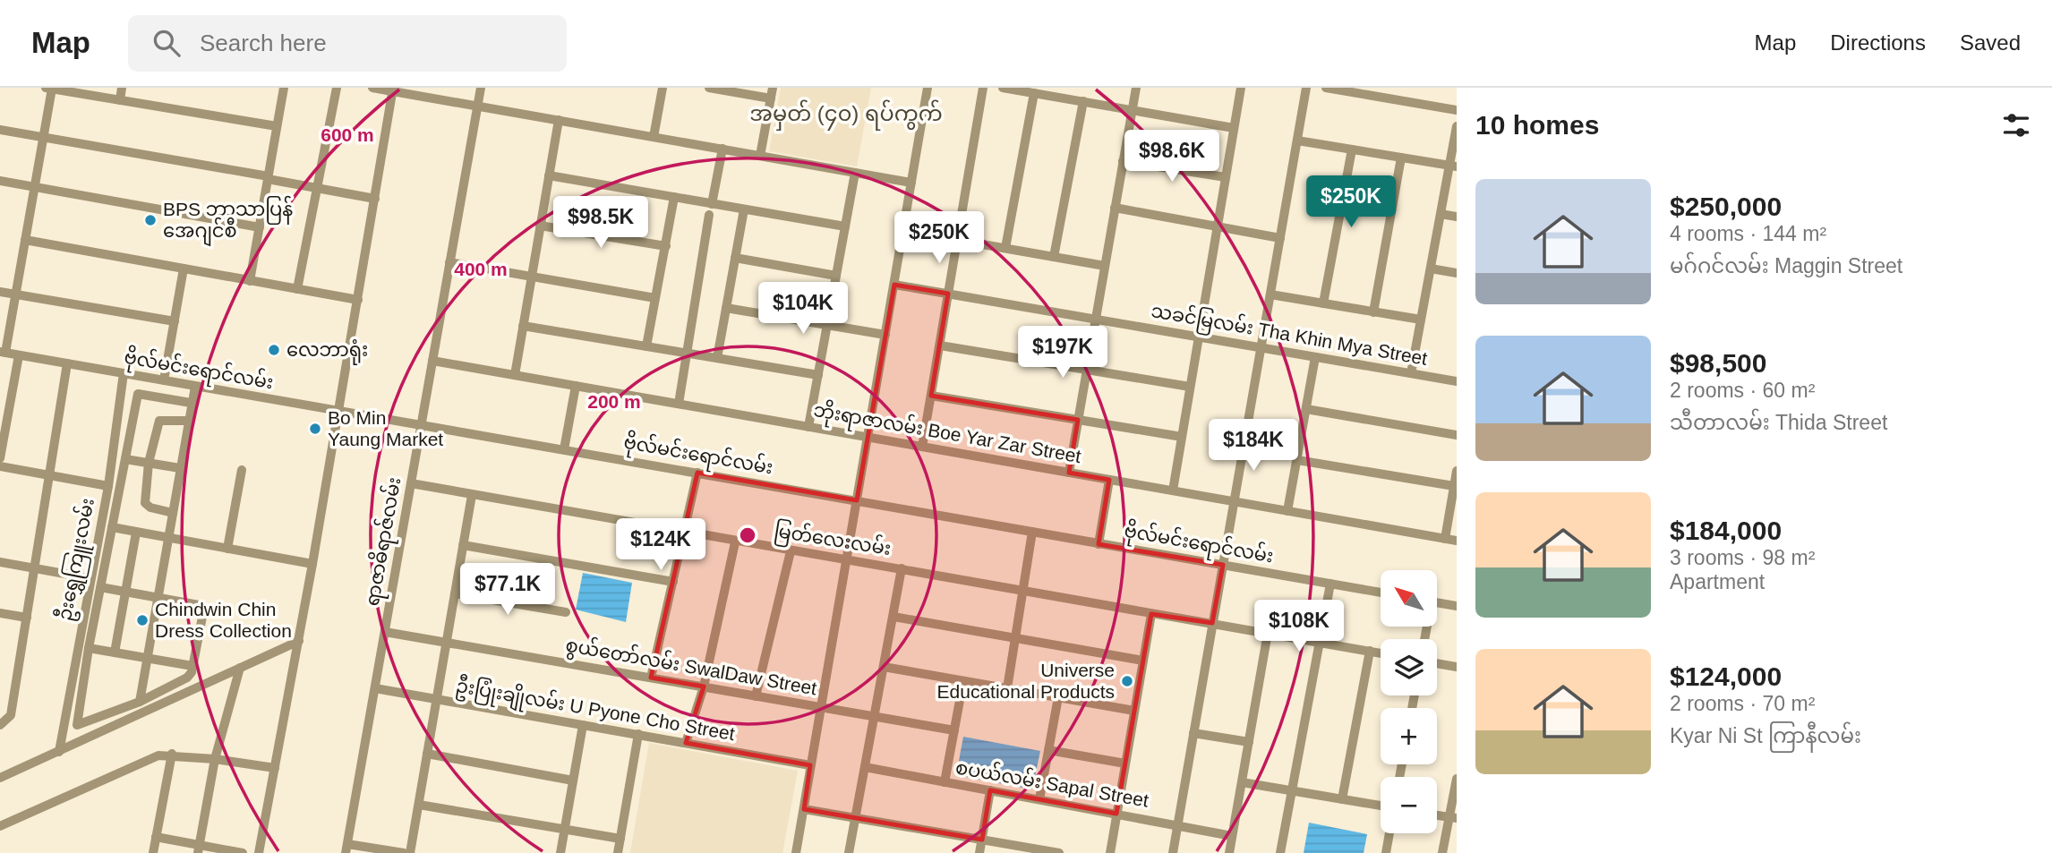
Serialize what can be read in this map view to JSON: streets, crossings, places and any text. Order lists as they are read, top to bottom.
{
  "streets": {
    "street": [
      "သခင်မြလမ်း Tha Khin Mya Street",
      "ဗိုလ်မင်းရောင်လမ်း",
      "ဘိုးရာဇာလမ်း Boe Yar Zar Street",
      "မြတ်လေးလမ်း",
      "ရာဇာဓိရာဇ်လမ်း",
      "ဦးရွှေကြူးလမ်း",
      "စွယ်တော်လမ်း SwalDaw Street",
      "ဦးပြုံးချိုလမ်း U Pyone Cho Street",
      "စပယ်လမ်း Sapal Street"
    ]
  },
  "crossings": [
    ["ဗိုလ်မင်းရောင်လမ်း", "ရာဇာဓိရာဇ်လမ်း"],
    ["ဗိုလ်မင်းရောင်လမ်း", "ဦးရွှေကြူးလမ်း"],
    ["ဘိုးရာဇာလမ်း Boe Yar Zar Street", "ရာဇာဓိရာဇ်လမ်း"],
    ["မြတ်လေးလမ်း", "ရာဇာဓိရာဇ်လမ်း"],
    ["ရာဇာဓိရာဇ်လမ်း", "စွယ်တော်လမ်း SwalDaw Street"],
    ["ရာဇာဓိရာဇ်လမ်း", "ဦးပြုံးချိုလမ်း U Pyone Cho Street"]
  ],
  "districts": ["အမှတ် (၄၀) ရပ်ကွက်"],
  "places": [
    "BPS ဘာသာပြန် အေဂျင်စီ",
    "လေဘာရုံး",
    "Bo Min Yaung Market",
    "Chindwin Chin Dress Collection",
    "Universe Educational Products"
  ],
  "north": "top left",
  "page": {
    "header": "Map",
    "search": "Search here",
    "nav": ["Map", "Directions", "Saved"],
    "heading": "10 homes",
    "price": [
      "$98.6K",
      "$250K",
      "$98.5K",
      "$250K",
      "$104K",
      "$197K",
      "$184K",
      "$124K",
      "$77.1K",
      "$108K"
    ],
    "list": [
      {
        "name": "$250,000",
        "note": "4 rooms · 144 m² · မဂ်ဂင်လမ်း Maggin Street"
      },
      {
        "name": "$98,500",
        "note": "2 rooms · 60 m² · သီတာလမ်း Thida Street"
      },
      {
        "name": "$184,000",
        "note": "3 rooms · 98 m² · Apartment"
      },
      {
        "name": "$124,000",
        "note": "2 rooms · 70 m² · Kyar Ni St ကြာနီလမ်း"
      }
    ],
    "map_buttons": ["+", "−"]
  },
  "rings": ["600 m", "400 m", "200 m"]
}
